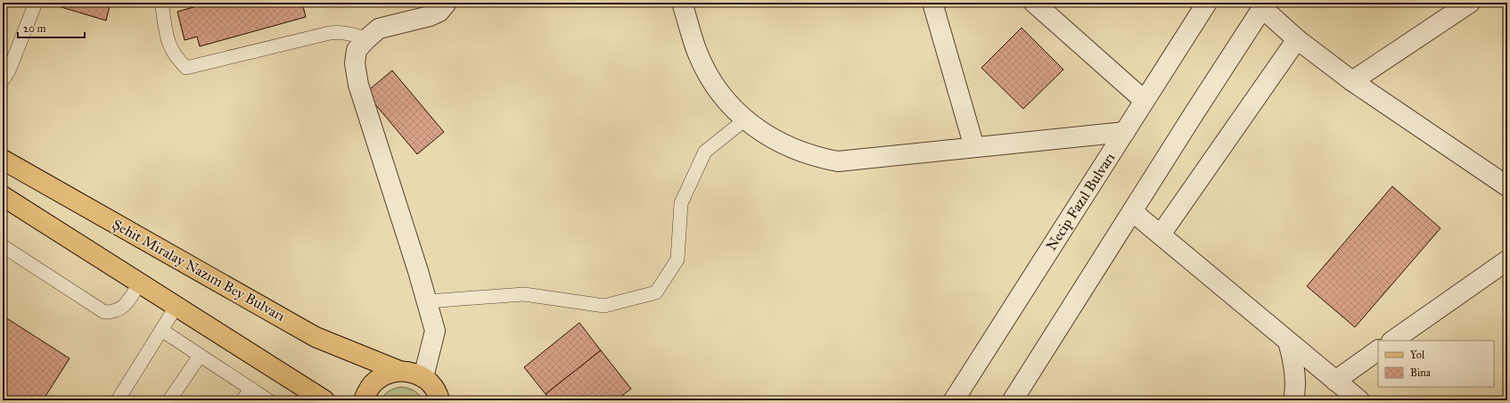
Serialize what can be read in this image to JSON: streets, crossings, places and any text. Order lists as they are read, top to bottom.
{
  "streets": {
    "main road": ["Şehit Miralay Nazım Bey Bulvarı"],
    "street": ["Necip Fazıl Bulvarı"]
  },
  "legend": ["Yol", "Bina"],
  "scale_bar": "20 m"
}
